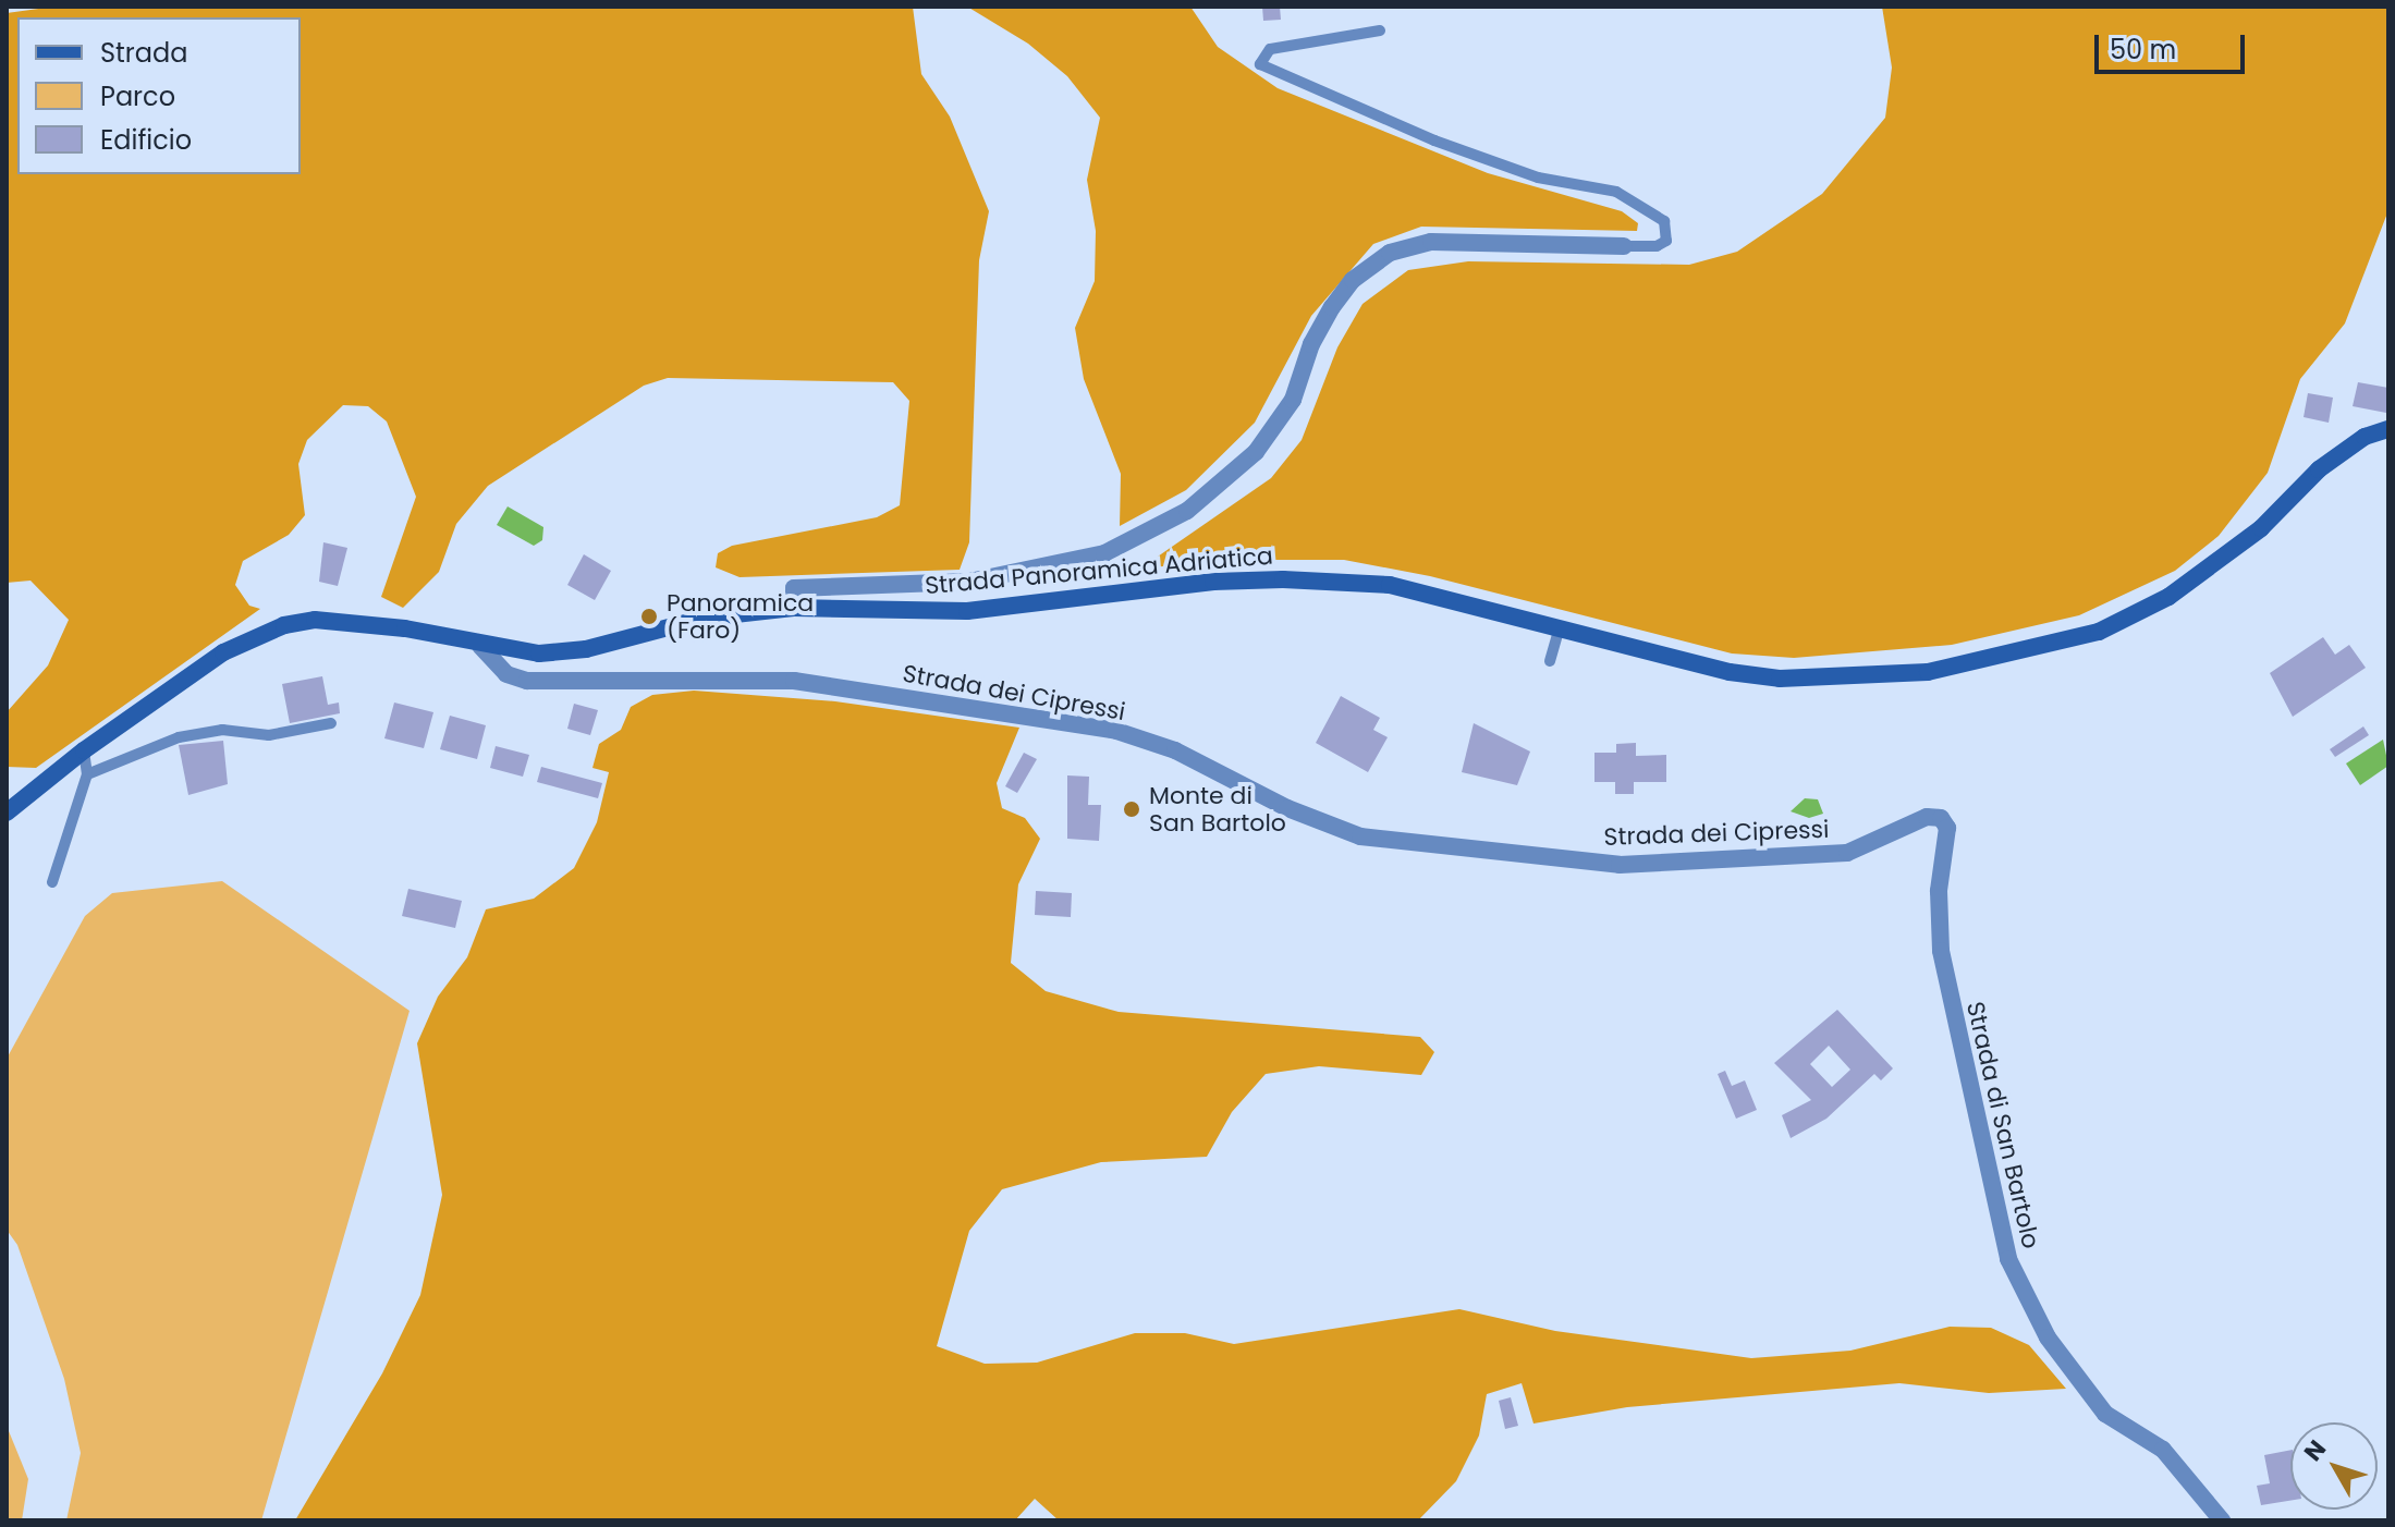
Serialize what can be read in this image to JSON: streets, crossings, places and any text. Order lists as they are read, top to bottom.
{
  "streets": {
    "street": ["Strada Panoramica Adriatica", "Strada dei Cipressi", "Strada di San Bartolo"]
  },
  "crossings": [
    ["Strada Panoramica Adriatica", "Strada dei Cipressi"],
    ["Strada dei Cipressi", "Strada di San Bartolo"]
  ],
  "places": ["Panoramica (Faro)", "Monte di San Bartolo"],
  "legend": ["Strada", "Parco", "Edificio"],
  "scale_bar": "50 m",
  "north": "top left"
}
